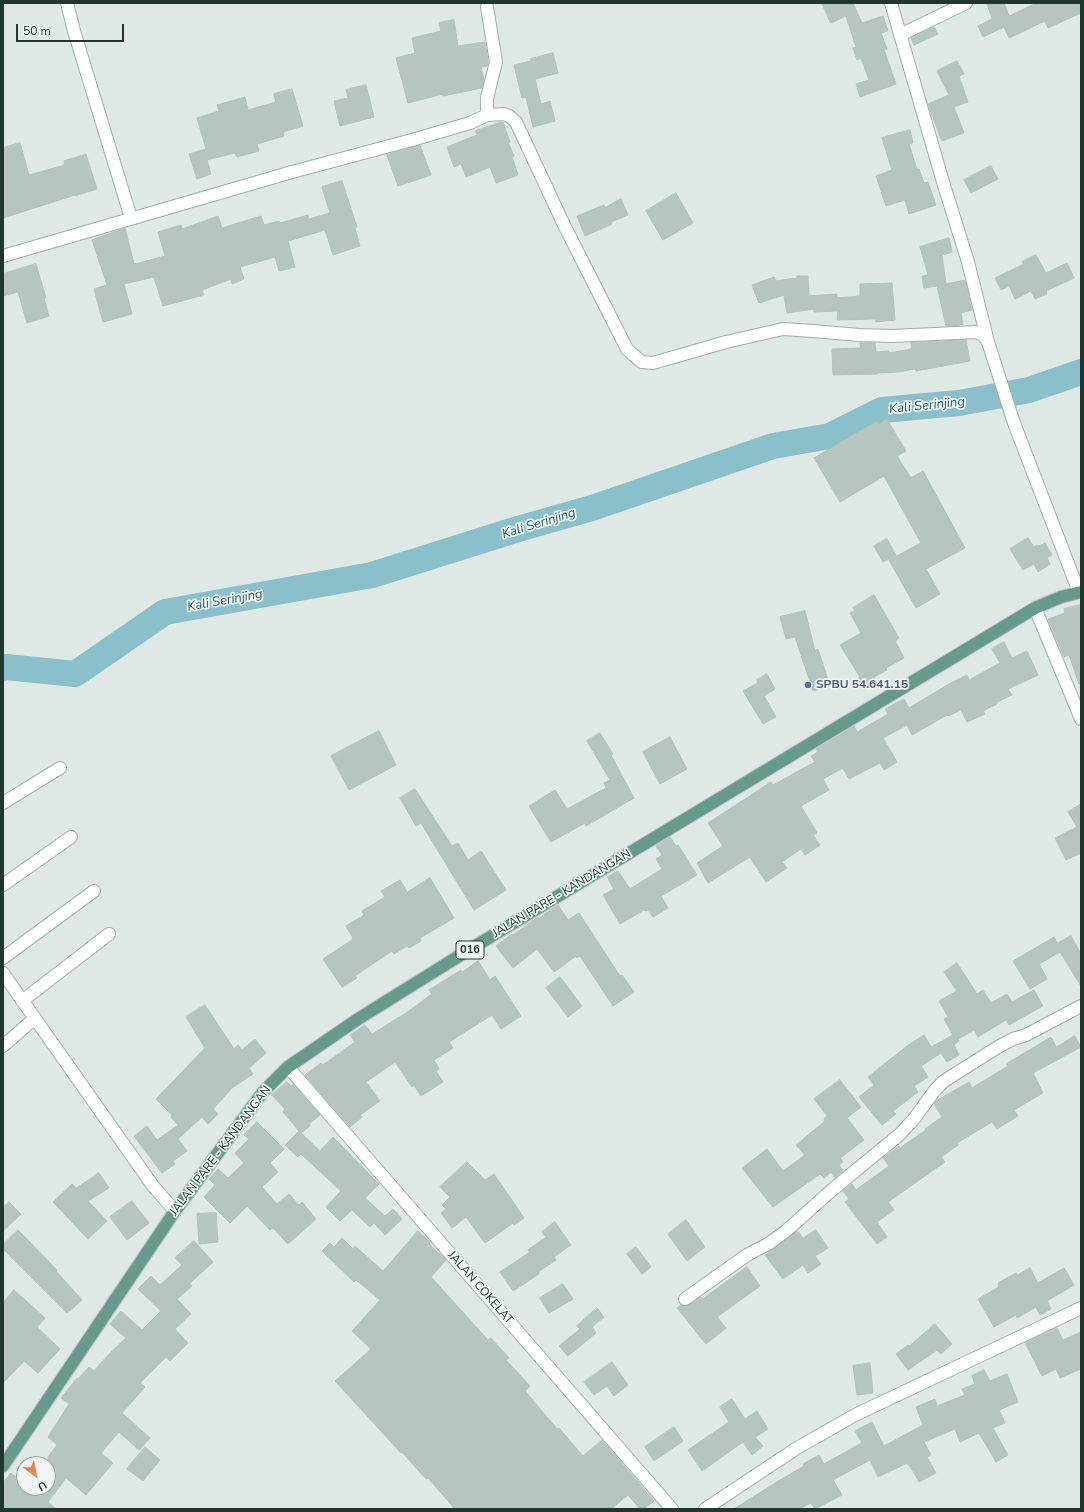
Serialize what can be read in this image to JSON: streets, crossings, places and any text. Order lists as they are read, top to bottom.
{
  "streets": {
    "main road": ["JALAN PARE - KANDANGAN", "016"],
    "street": ["JALAN COKELAT"]
  },
  "crossings": [
    ["JALAN PARE - KANDANGAN", "JALAN COKELAT"]
  ],
  "water": ["Kali Serinjing"],
  "places": ["SPBU 54.641.15"],
  "scale_bar": "50 m",
  "north": "bottom right"
}
